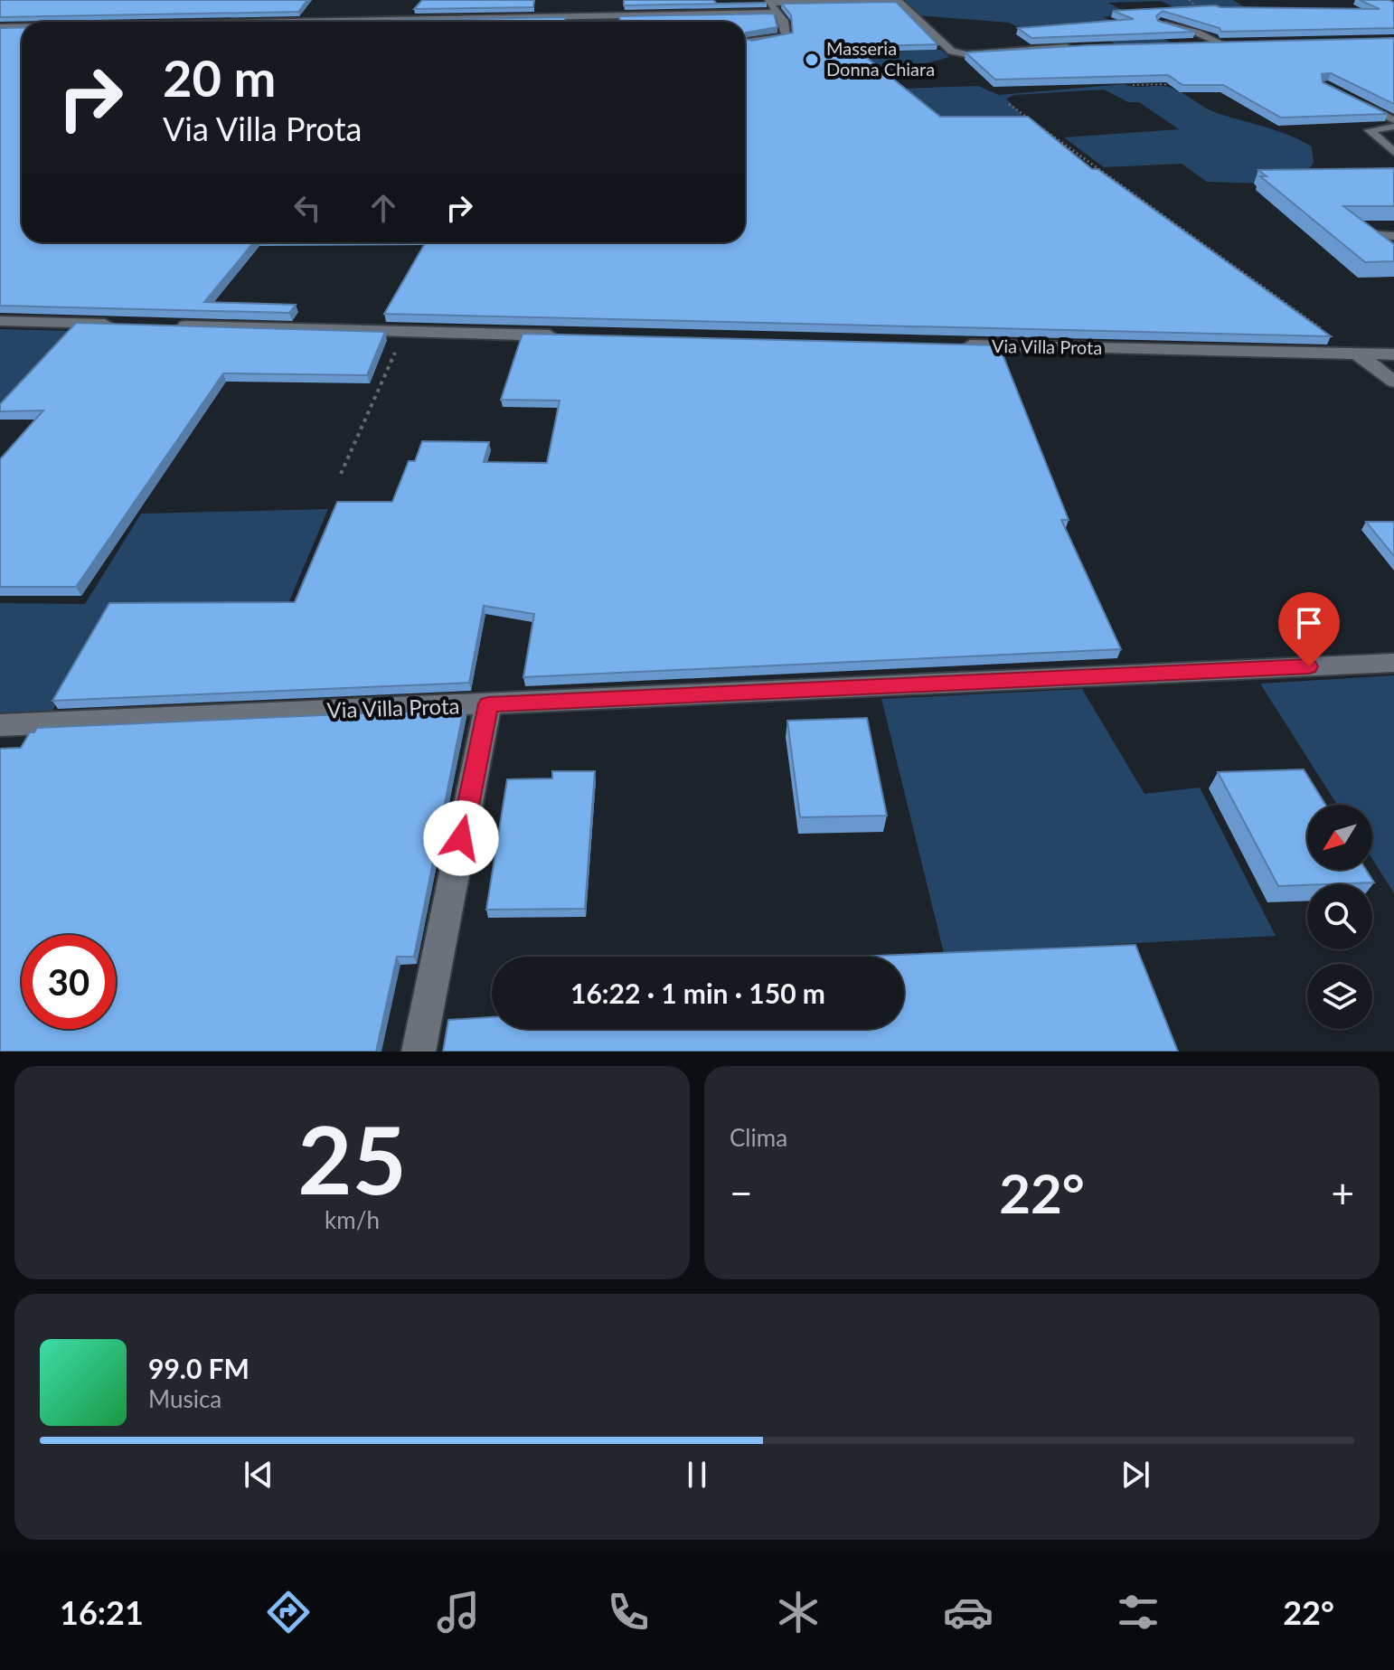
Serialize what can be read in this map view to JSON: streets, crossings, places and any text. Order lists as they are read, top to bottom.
{
  "streets": {
    "street": ["Via Villa Prota"]
  },
  "places": ["Masseria Donna Chiara"],
  "north": "bottom left",
  "page": {
    "turn": ["20 m", "Via Villa Prota"],
    "limit": "30",
    "trip": "16:22 · 1 min · 150 m",
    "tile": [
      ["25", "km/h"],
      "Clima"
    ],
    "heat": ["−", "22°", "+"],
    "song": ["99.0 FM", "Musica"],
    "tabs": ["16:21", "22°"]
  }
}
